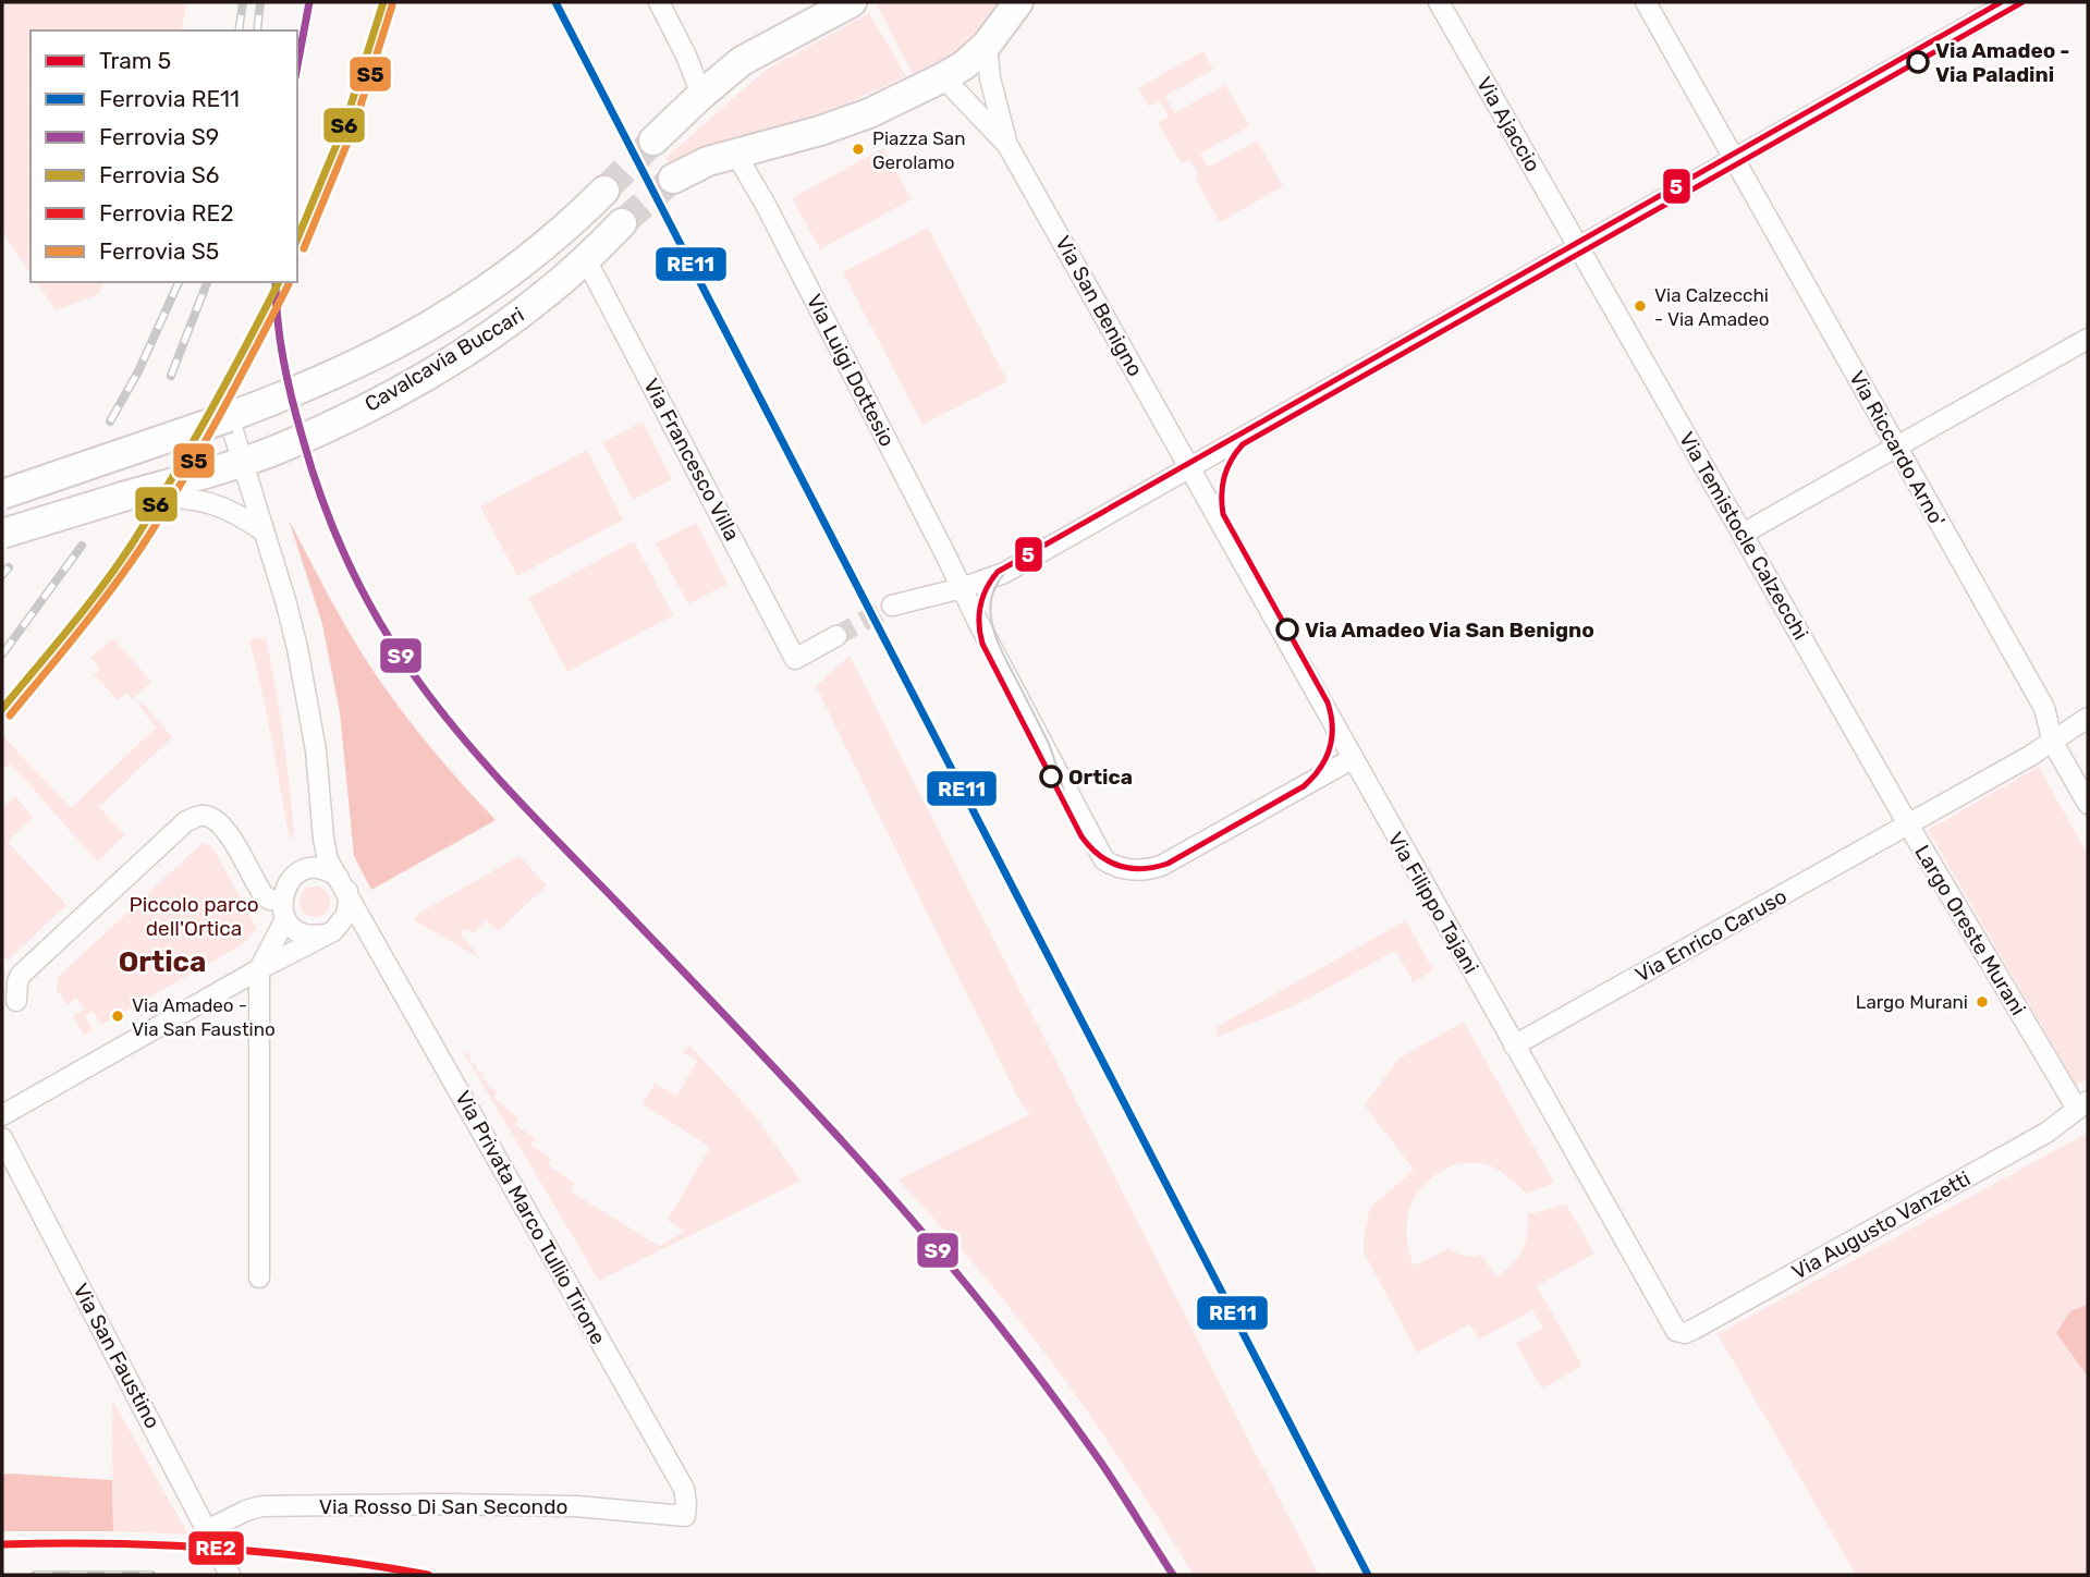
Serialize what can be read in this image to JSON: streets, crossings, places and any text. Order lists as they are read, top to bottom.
{
  "streets": {
    "street": [
      "Via Ajaccio",
      "Via San Benigno",
      "Cavalcavia Buccari",
      "Via Luigi Dottesio",
      "Via Riccardo Arno'",
      "Via Francesco Villa",
      "Via Temistocle Calzecchi",
      "Via Filippo Tajani",
      "Largo Oreste Murani",
      "Via Enrico Caruso",
      "Via Privata Marco Tullio Tirone",
      "Via Augusto Vanzetti",
      "Via San Faustino",
      "Via Rosso Di San Secondo"
    ]
  },
  "crossings": [
    ["Via Ajaccio", "Via Temistocle Calzecchi"],
    ["Via San Benigno", "Via Filippo Tajani"],
    ["Cavalcavia Buccari", "Via Francesco Villa"],
    ["Via Luigi Dottesio", "Via Filippo Tajani"],
    ["Via Riccardo Arno'", "Largo Oreste Murani"],
    ["Via Temistocle Calzecchi", "Largo Oreste Murani"],
    ["Via Temistocle Calzecchi", "Via Enrico Caruso"],
    ["Via Filippo Tajani", "Via Enrico Caruso"],
    ["Via Filippo Tajani", "Via Augusto Vanzetti"],
    ["Largo Oreste Murani", "Via Enrico Caruso"],
    ["Largo Oreste Murani", "Via Augusto Vanzetti"],
    ["Via Privata Marco Tullio Tirone", "Via Rosso Di San Secondo"],
    ["Via San Faustino", "Via Rosso Di San Secondo"]
  ],
  "districts": ["Ortica"],
  "parks": ["Piccolo parco dell'Ortica"],
  "places": [
    "Via Amadeo - Via Paladini",
    "Piazza San Gerolamo",
    "Via Calzecchi - Via Amadeo",
    "Via Amadeo Via San Benigno",
    "Ortica",
    "Largo Murani",
    "Via Amadeo - Via San Faustino"
  ],
  "lines": [
    "tram line 5",
    "rail line RE11",
    "rail line S9",
    "rail line S6",
    "rail line S5",
    "rail line RE2"
  ],
  "legend": [
    "Tram 5",
    "Ferrovia RE11",
    "Ferrovia S9",
    "Ferrovia S6",
    "Ferrovia RE2",
    "Ferrovia S5"
  ]
}
